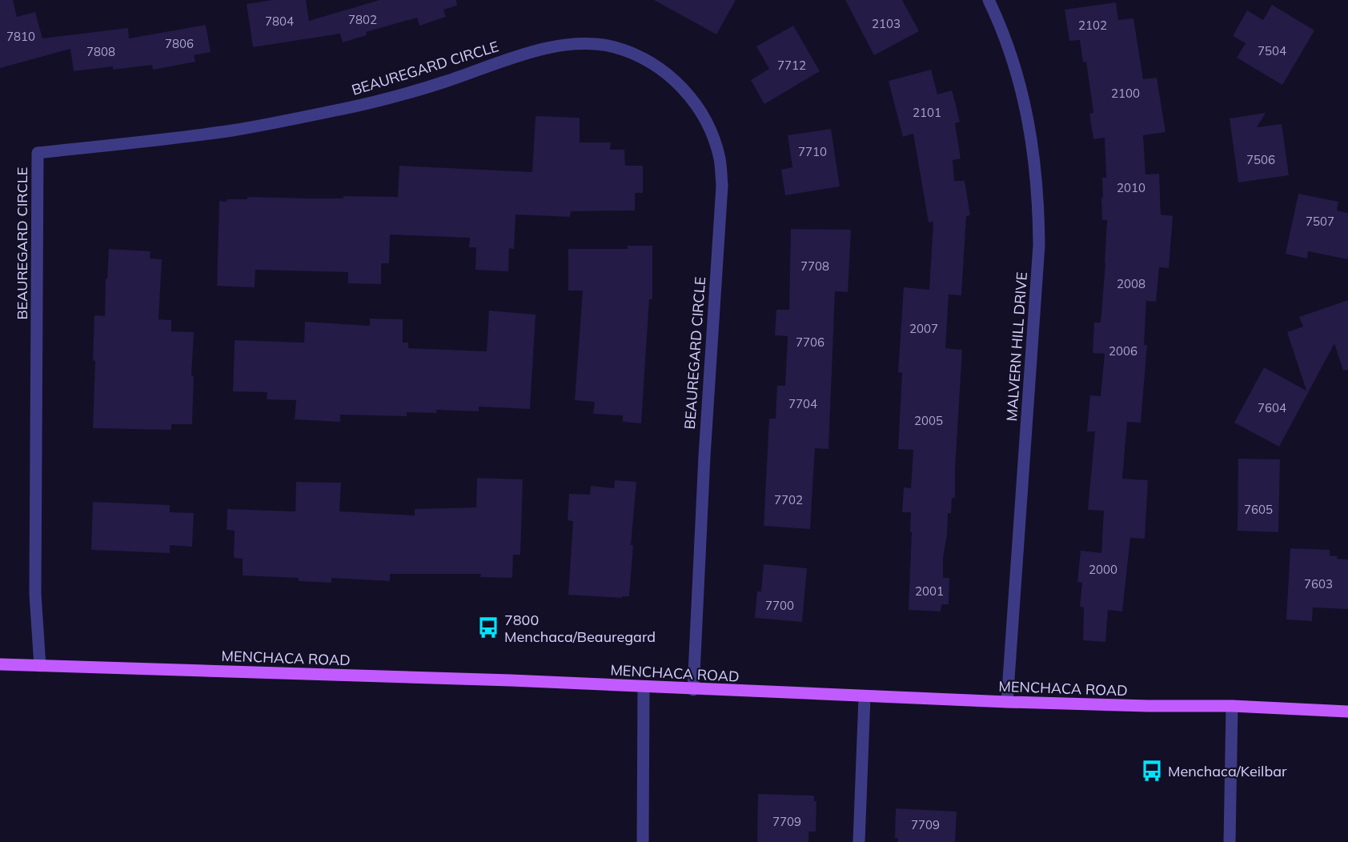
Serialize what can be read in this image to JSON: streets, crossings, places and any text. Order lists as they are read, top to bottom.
{
  "streets": {
    "main road": ["MENCHACA ROAD"],
    "street": ["BEAUREGARD CIRCLE", "MALVERN HILL DRIVE"]
  },
  "crossings": [
    ["BEAUREGARD CIRCLE", "MENCHACA ROAD"],
    ["MALVERN HILL DRIVE", "MENCHACA ROAD"]
  ],
  "places": {
    "bus stop": ["7800 Menchaca/Beauregard", "Menchaca/Keilbar"]
  },
  "house_numbers": [
    "7802",
    "7804",
    "2103",
    "2102",
    "7810",
    "7806",
    "7504",
    "7808",
    "7712",
    "2100",
    "2101",
    "7710",
    "7506",
    "2010",
    "7507",
    "7708",
    "2008",
    "2007",
    "7706",
    "2006",
    "7704",
    "7604",
    "2005",
    "7702",
    "7605",
    "2000",
    "7603",
    "2001",
    "7700",
    "7709",
    "7709"
  ]
}
